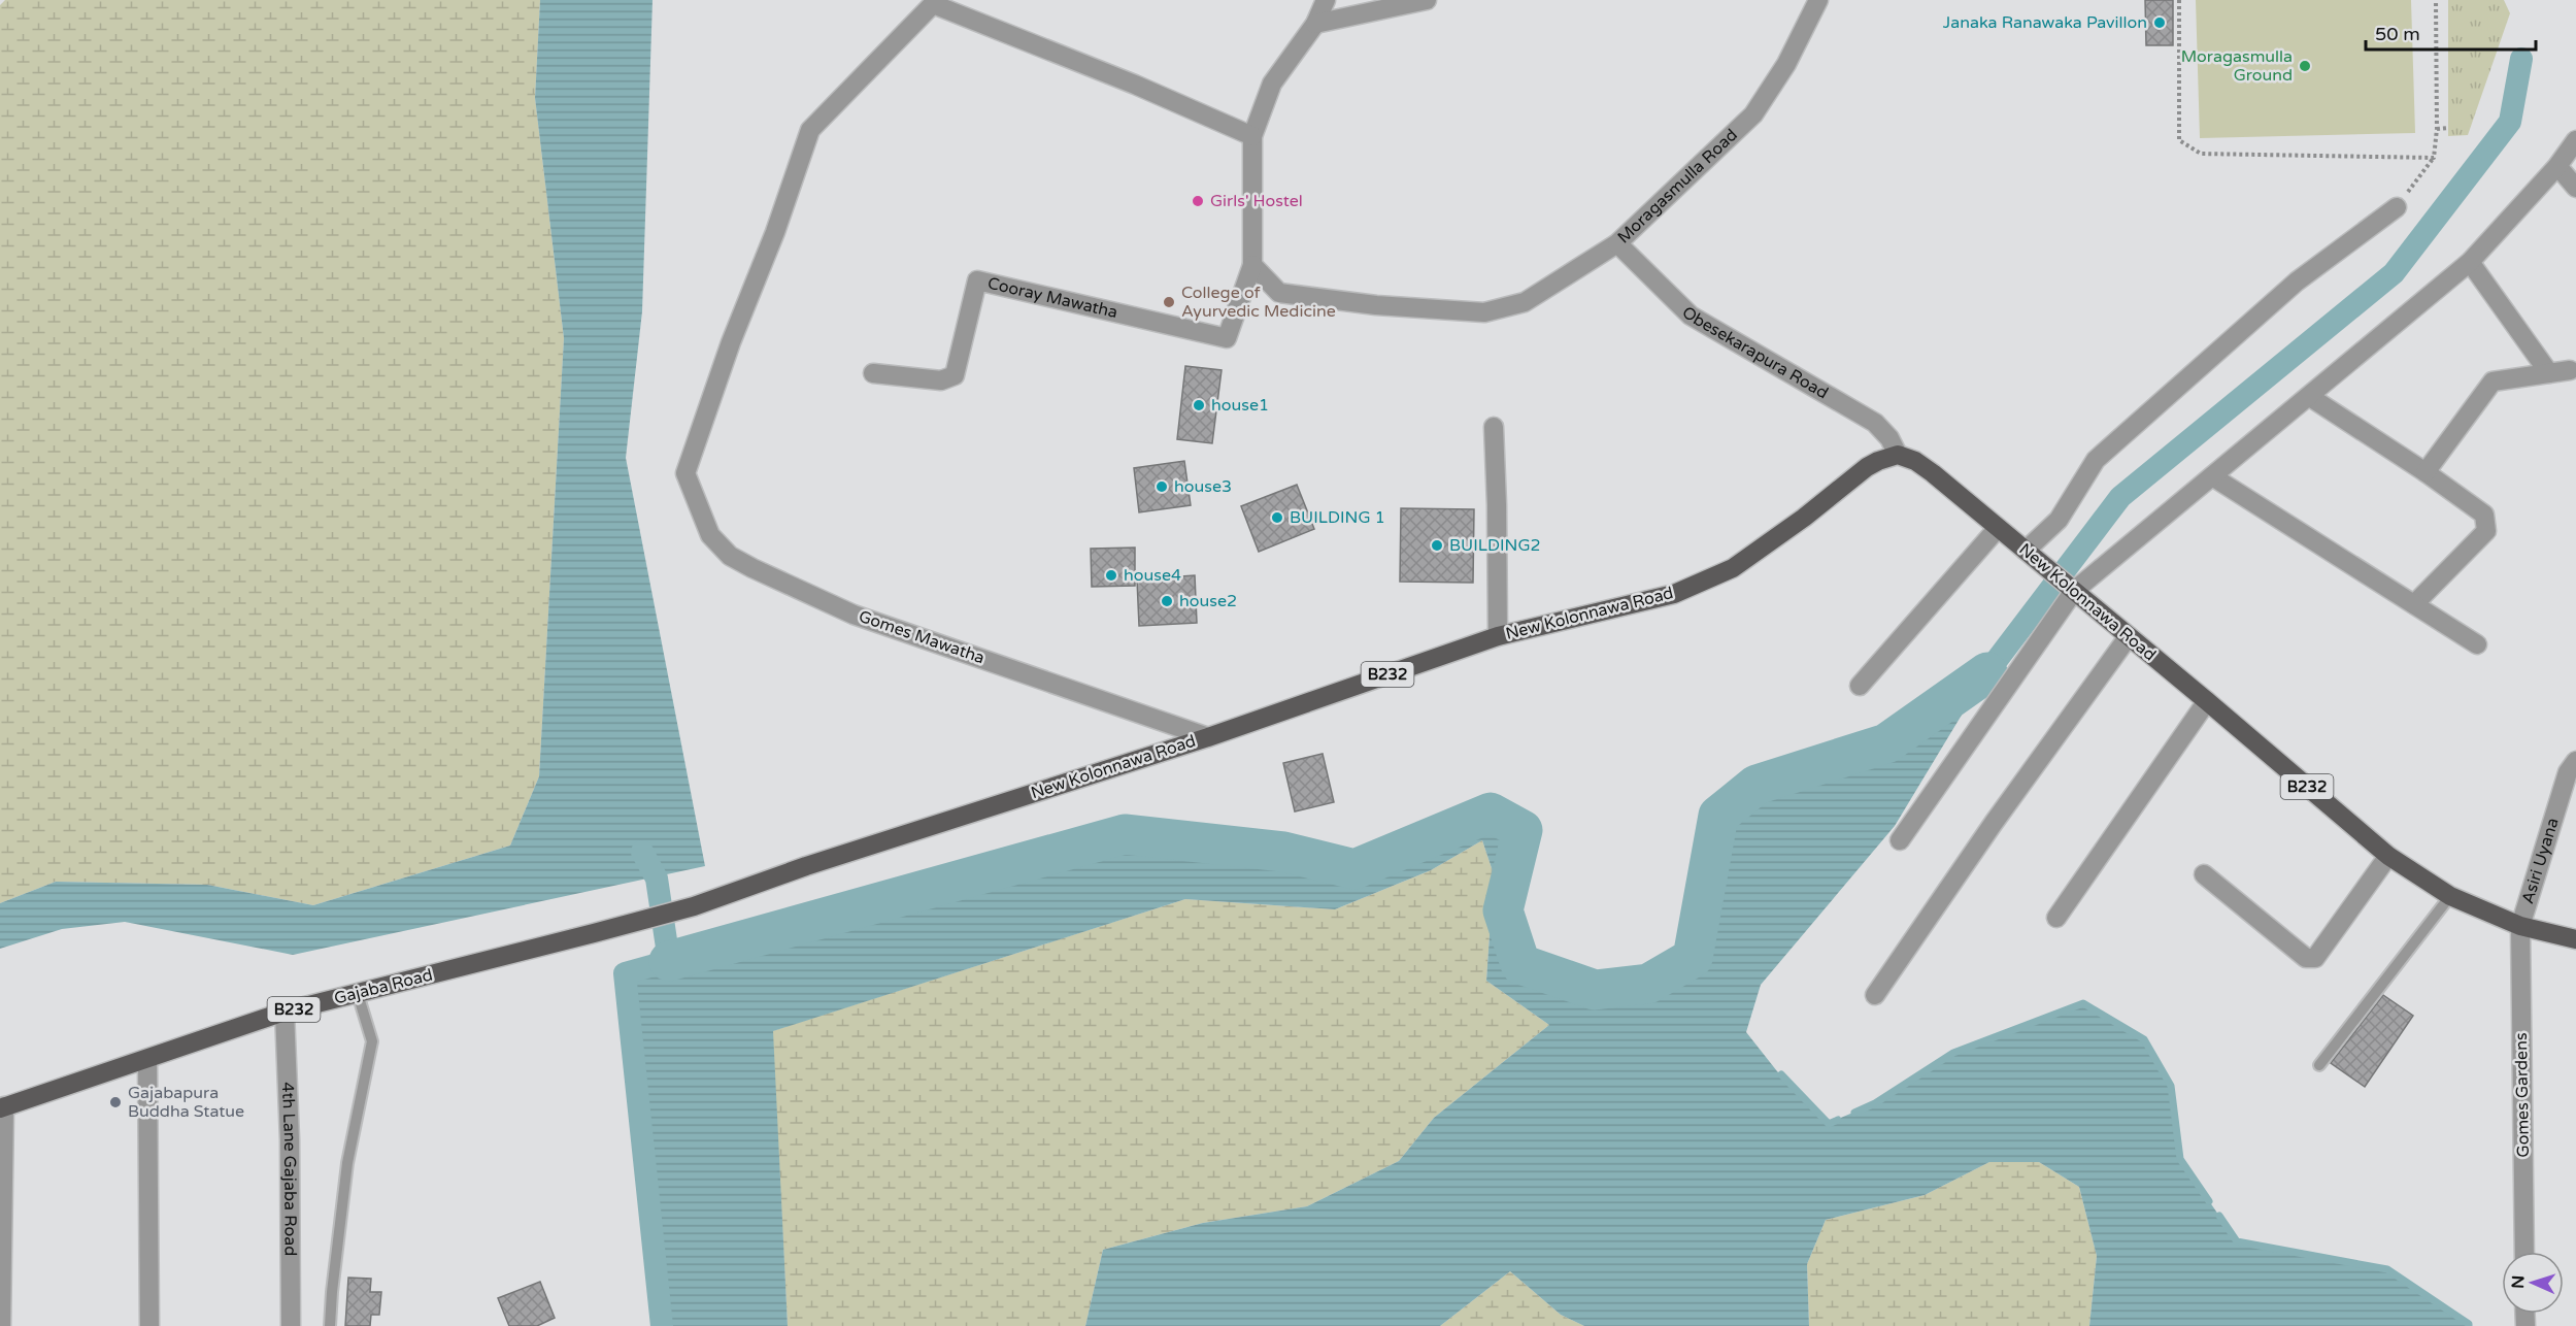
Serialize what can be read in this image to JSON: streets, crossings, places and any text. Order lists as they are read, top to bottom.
{
  "streets": {
    "main road": ["New Kolonnawa Road", "B232", "Gajaba Road"],
    "street": [
      "Moragasmulla Road",
      "Cooray Mawatha",
      "Obesekarapura Road",
      "Gomes Mawatha",
      "Asiri Uyana",
      "Gomes Gardens",
      "4th Lane Gajaba Road"
    ]
  },
  "crossings": [
    ["Moragasmulla Road", "Cooray Mawatha"],
    ["Moragasmulla Road", "Obesekarapura Road"],
    ["Obesekarapura Road", "New Kolonnawa Road"],
    ["New Kolonnawa Road", "Gomes Mawatha"],
    ["New Kolonnawa Road", "Asiri Uyana"],
    ["New Kolonnawa Road", "Gajaba Road"],
    ["New Kolonnawa Road", "Gomes Gardens"],
    ["Asiri Uyana", "Gomes Gardens"],
    ["Gajaba Road", "4th Lane Gajaba Road"]
  ],
  "places": [
    "Janaka Ranawaka Pavillon",
    "Moragasmulla Ground",
    "Girls' Hostel",
    "College of Ayurvedic Medicine",
    "house1",
    "house3",
    "BUILDING 1",
    "BUILDING2",
    "house4",
    "house2",
    "Gajabapura Buddha Statue"
  ],
  "scale_bar": "50 m",
  "north": "left"
}
